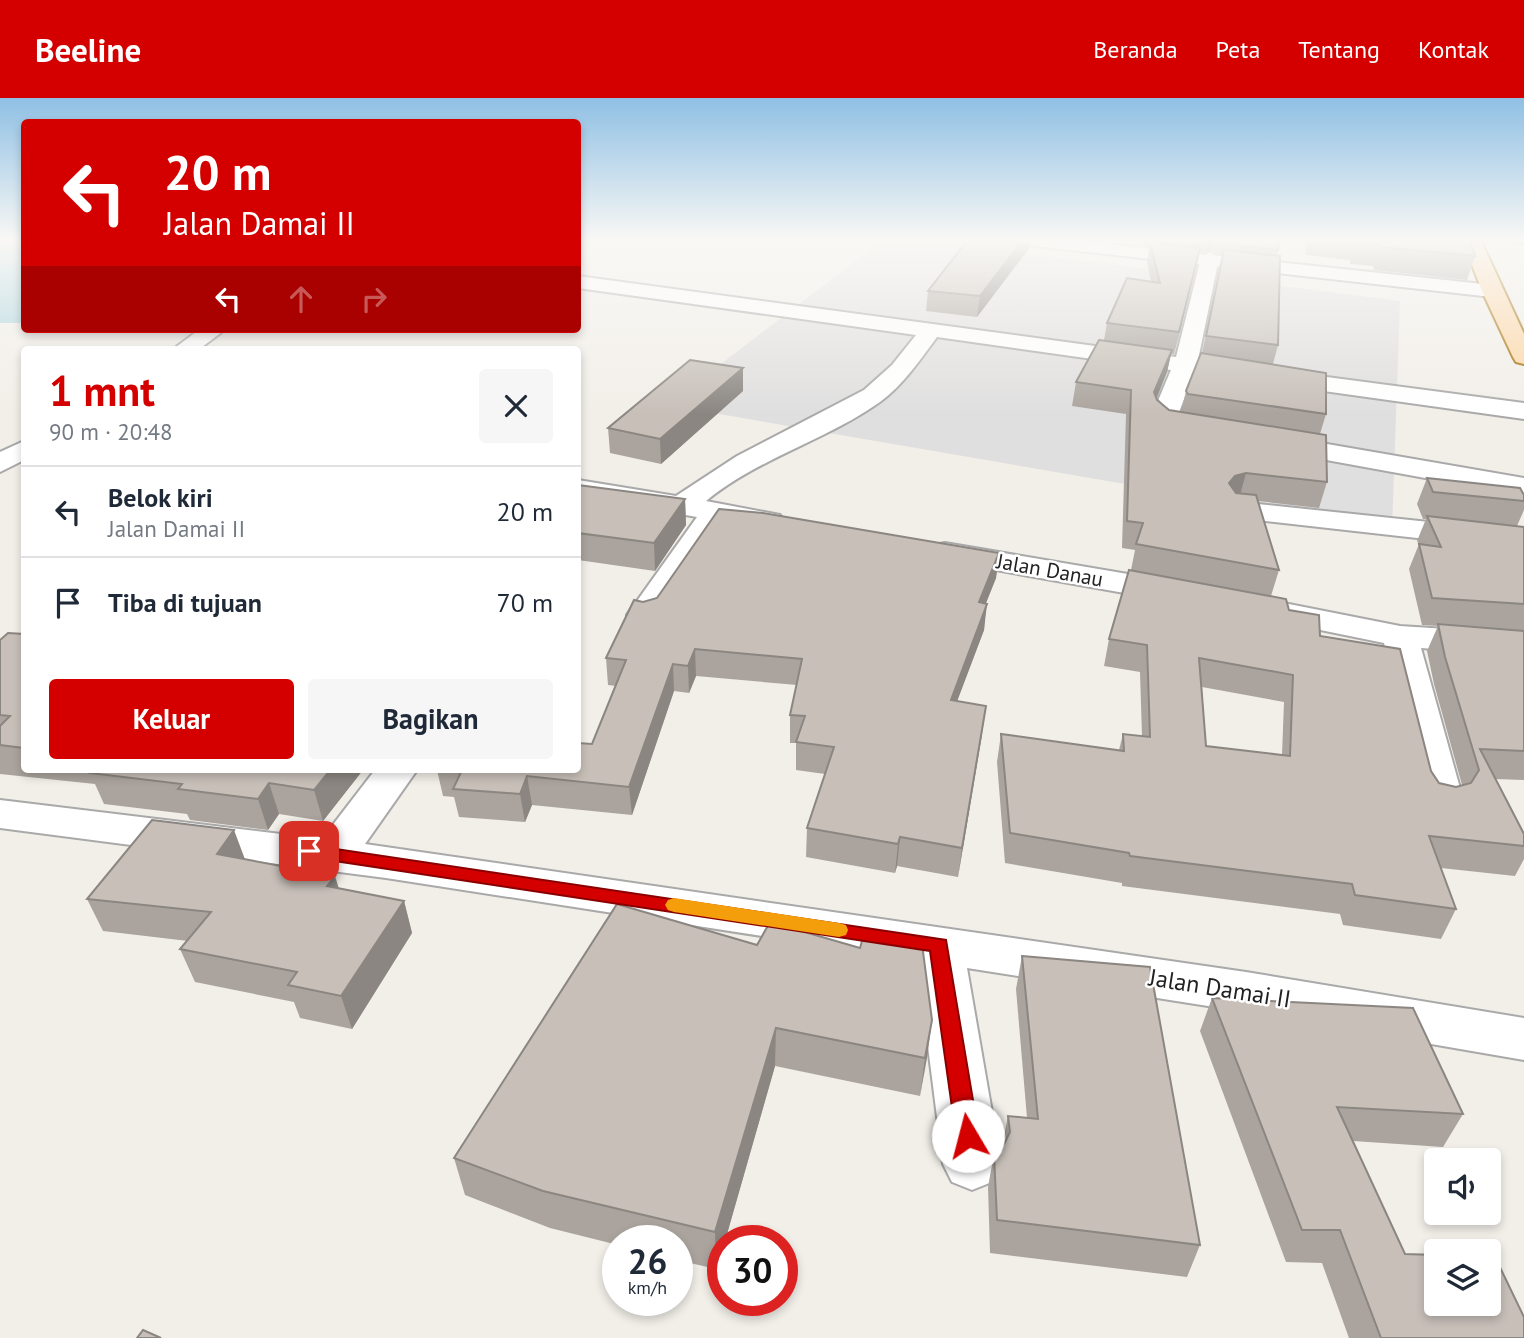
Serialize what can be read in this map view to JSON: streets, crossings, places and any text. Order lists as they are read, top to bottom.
{
  "streets": {
    "street": ["Jalan Danau", "Jalan Damai II"]
  },
  "page": {
    "header": "Beeline",
    "nav": [
      "Beranda",
      "Peta",
      "Tentang",
      "Kontak"
    ],
    "turn": ["20 m", "Jalan Damai II"],
    "heading": ["1 mnt", "90 m · 20:48"],
    "list": [
      {
        "name": "Belok kiri",
        "note": "Jalan Damai II",
        "value": "20 m"
      },
      {
        "name": "Tiba di tujuan",
        "value": "70 m"
      }
    ],
    "buttons": ["Keluar", "Bagikan"],
    "speed": "26 km/h",
    "limit": "30"
  }
}
